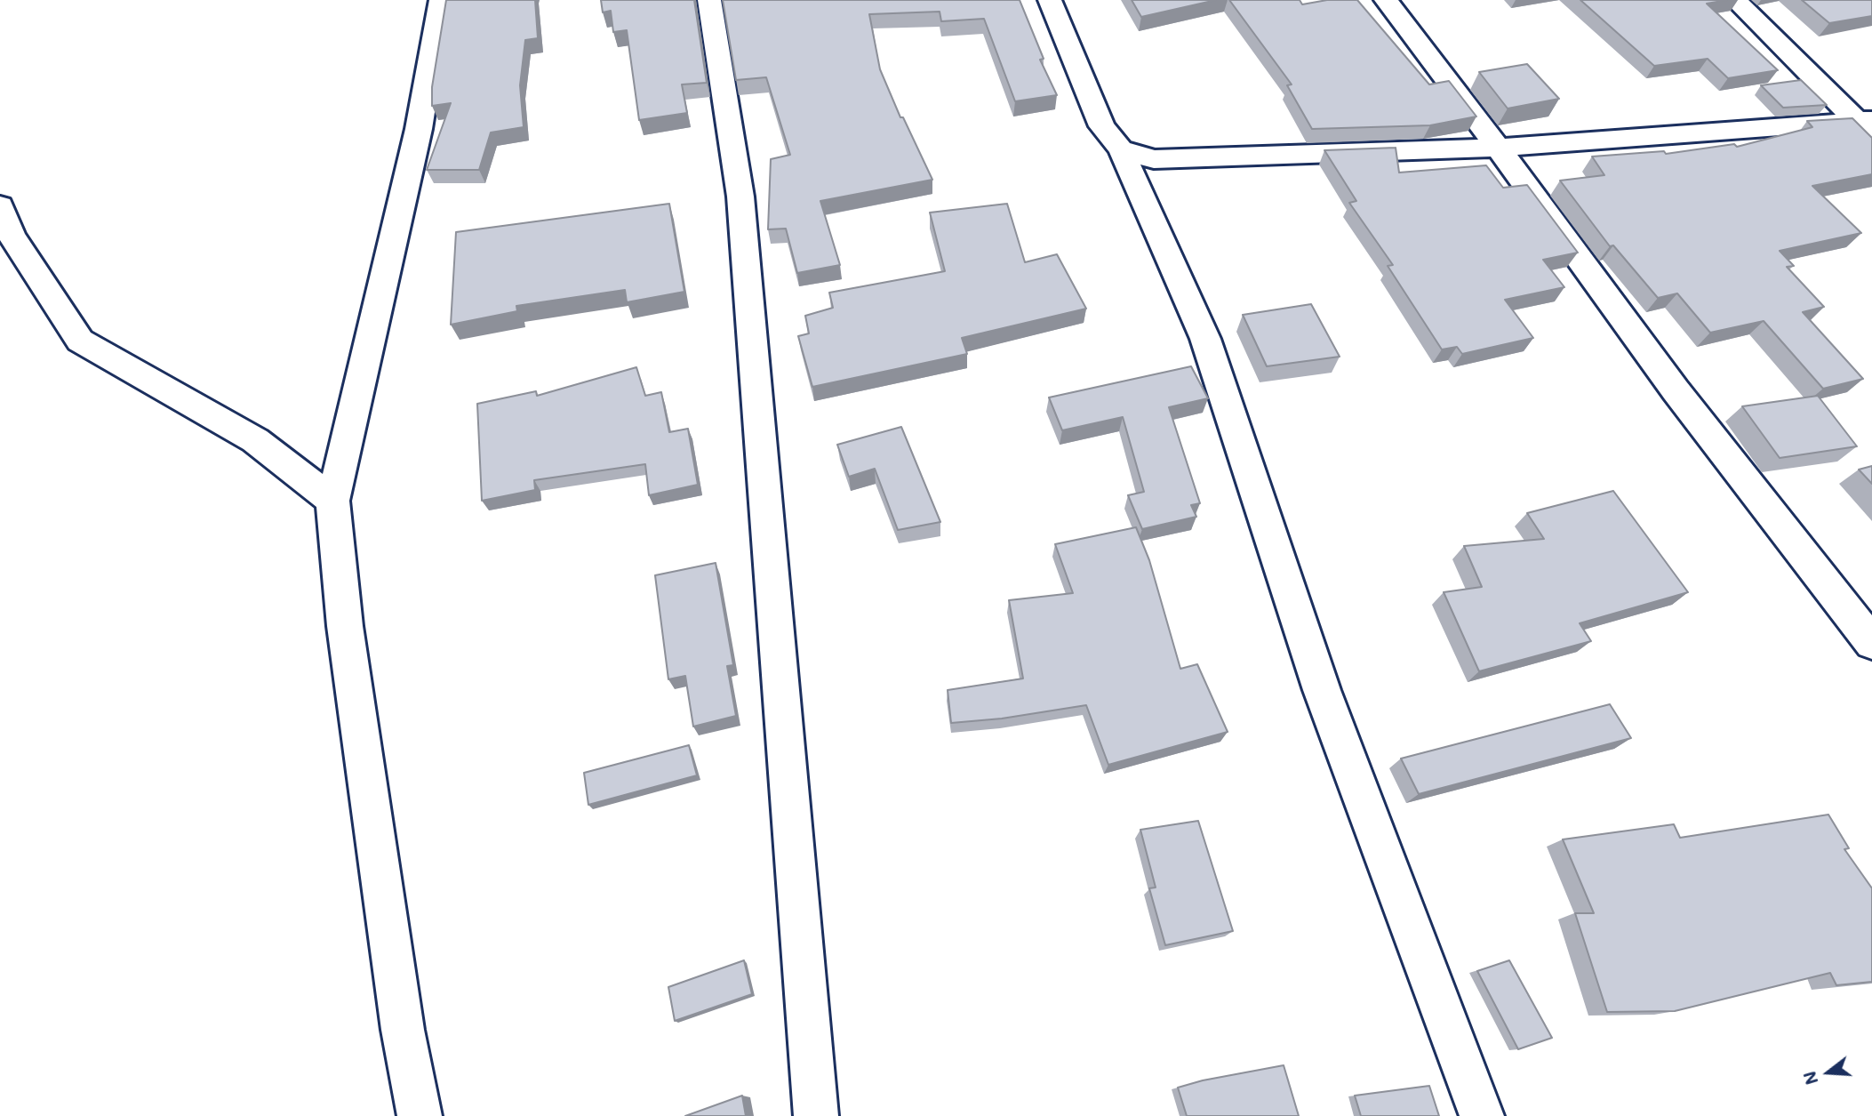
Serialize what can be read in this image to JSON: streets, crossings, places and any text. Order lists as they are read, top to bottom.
{
  "north": "left"
}
